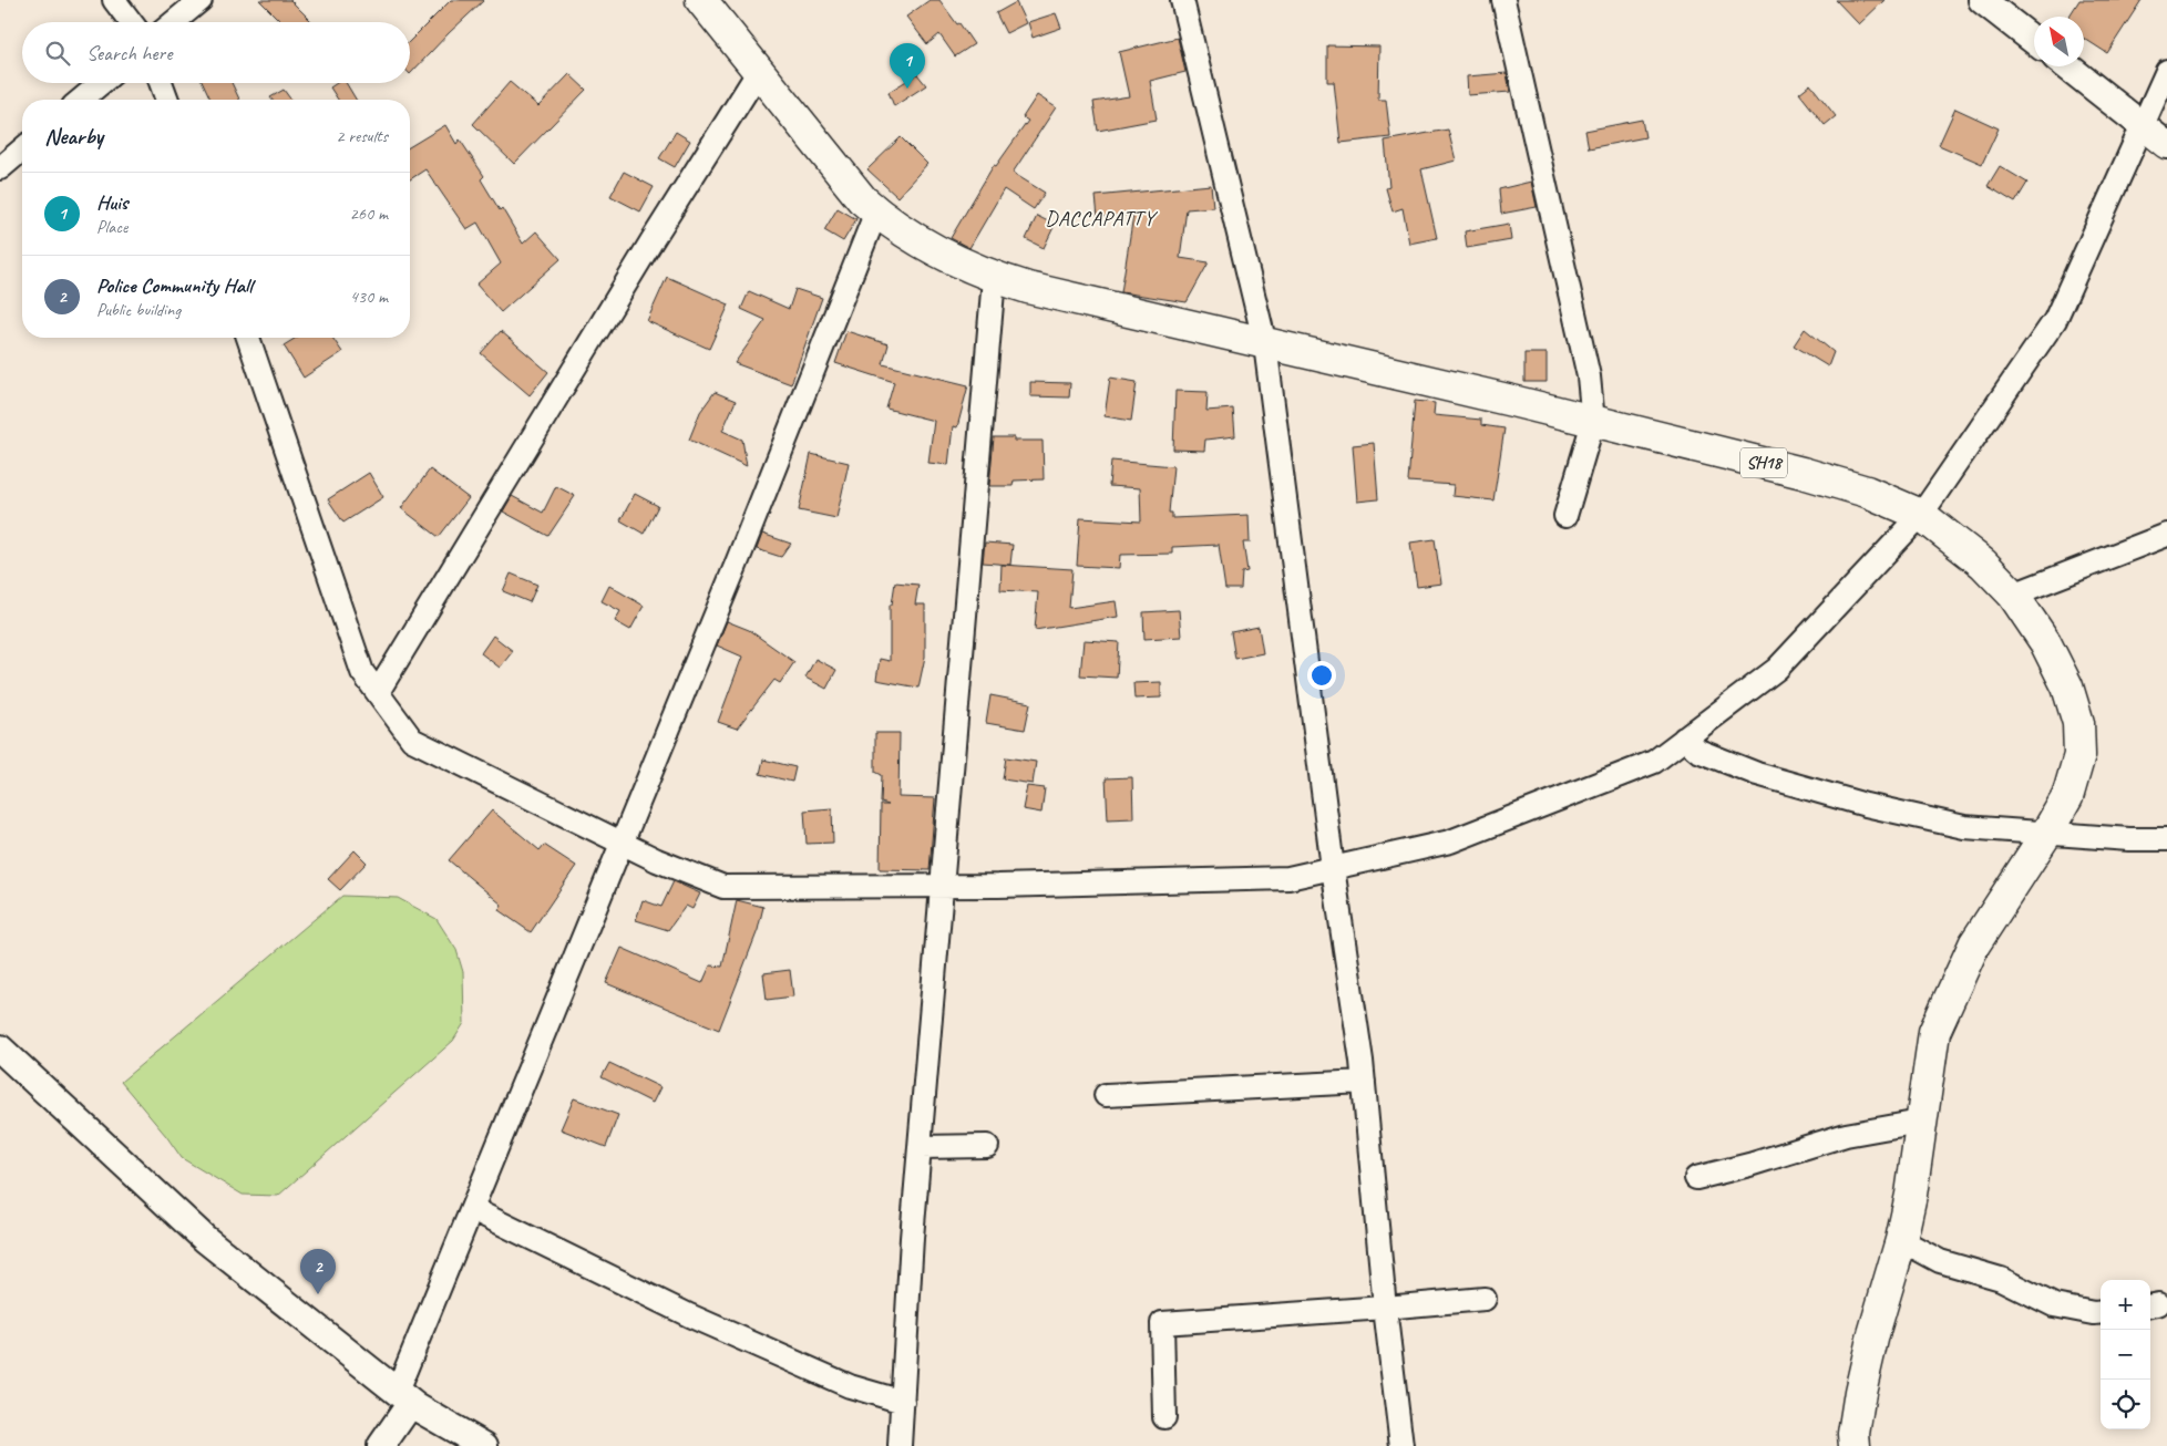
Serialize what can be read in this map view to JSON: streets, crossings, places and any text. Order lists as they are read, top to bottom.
{
  "streets": {
    "main road": ["SH18"]
  },
  "districts": ["DACCAPATTY"],
  "north": "top left",
  "page": {
    "search": "Search here",
    "pins": ["1", "2"],
    "heading": ["Nearby", "2 results"],
    "list": [
      {
        "mark": "1",
        "name": "Huis",
        "note": "Place",
        "value": "260 m"
      },
      {
        "mark": "2",
        "name": "Police Community Hall",
        "note": "Public building",
        "value": "430 m"
      }
    ],
    "map_buttons": ["+", "−"]
  }
}
